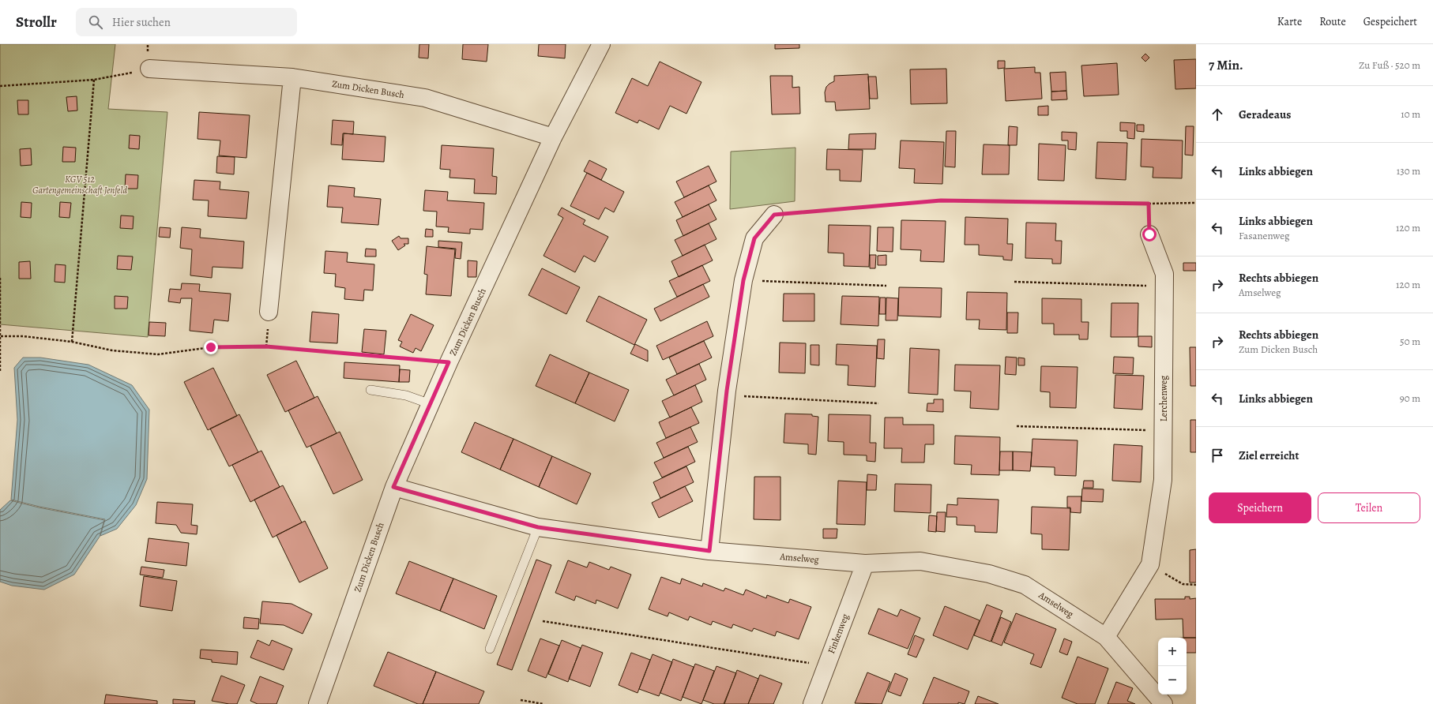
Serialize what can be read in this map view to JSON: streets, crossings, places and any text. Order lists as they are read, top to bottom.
{
  "streets": {
    "street": [
      "Zum Dicken Busch",
      "Lerchenweg",
      "Amselweg",
      "Finkenweg"
    ]
  },
  "crossings": [
    ["Zum Dicken Busch", "Amselweg"],
    ["Lerchenweg", "Amselweg"],
    ["Amselweg", "Finkenweg"]
  ],
  "parks": ["KGV 512 Gartengemeinschaft Jenfeld"],
  "page": {
    "header": "Strollr",
    "search": "Hier suchen",
    "nav": ["Karte", "Route", "Gespeichert"],
    "heading": ["7 Min.", "Zu Fuß · 520 m"],
    "list": [
      ["Geradeaus", "10 m"],
      ["Links abbiegen", "130 m"],
      ["Links abbiegen", "Fasanenweg", "120 m"],
      ["Rechts abbiegen", "Amselweg", "120 m"],
      ["Rechts abbiegen", "Zum Dicken Busch", "50 m"],
      ["Links abbiegen", "90 m"],
      "Ziel erreicht"
    ],
    "buttons": ["Speichern", "Teilen"],
    "map_buttons": ["+", "−"]
  }
}
